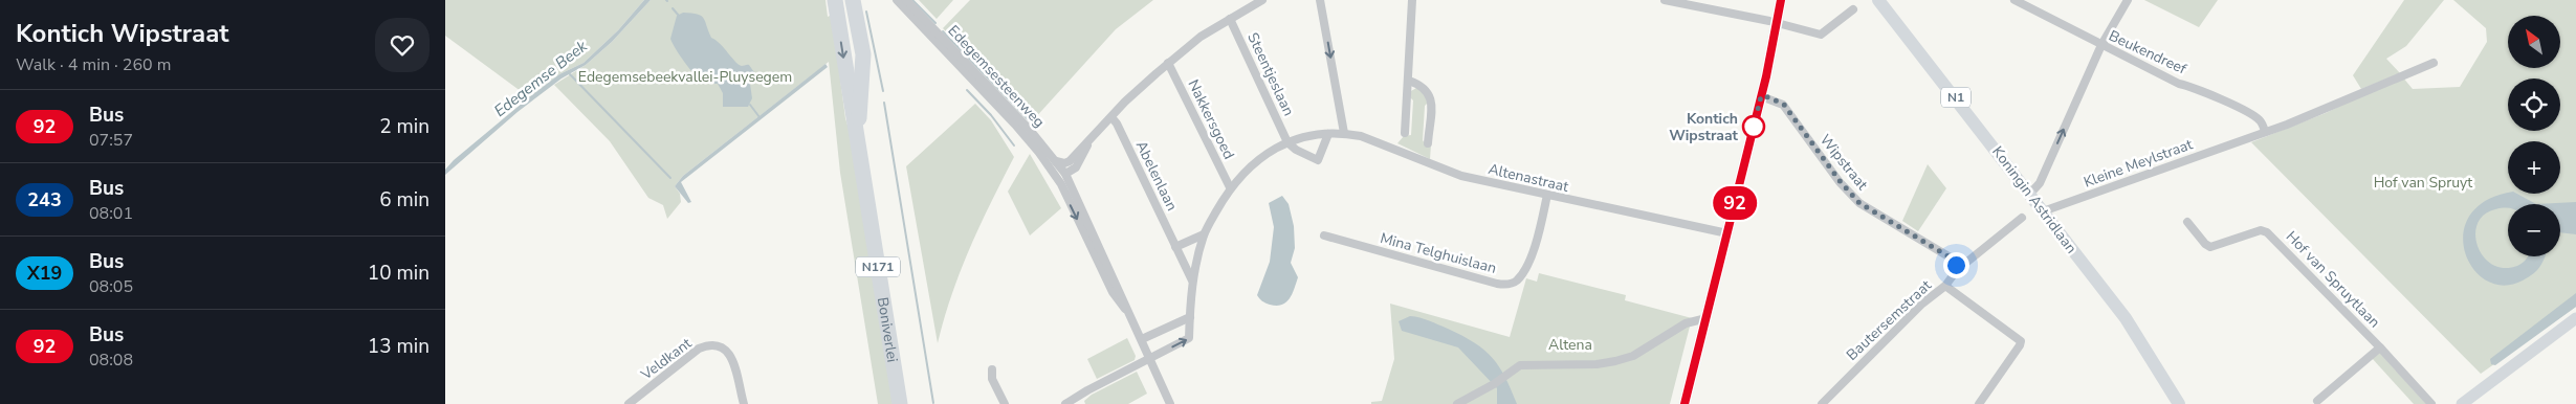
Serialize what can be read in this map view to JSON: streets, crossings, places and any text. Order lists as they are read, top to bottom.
{
  "streets": {
    "highway": ["N171", "Boniverlei"],
    "main road": ["N1", "Koningin Astridlaan"],
    "street": [
      "Beukendreef",
      "Steentjeslaan",
      "Edegemsesteenweg",
      "Nakkersgoed",
      "Wipstraat",
      "Kleine Meylstraat",
      "Abelenlaan",
      "Altenastraat",
      "Mina Telghuislaan",
      "Hof van Spruytlaan",
      "Bautersemstraat",
      "Veldkant"
    ]
  },
  "crossings": [
    ["Beukendreef", "Kleine Meylstraat"],
    ["Steentjeslaan", "Altenastraat"],
    ["Edegemsesteenweg", "Altenastraat"],
    ["Nakkersgoed", "Altenastraat"],
    ["Wipstraat", "Bautersemstraat"],
    ["Kleine Meylstraat", "Koningin Astridlaan"],
    ["Abelenlaan", "Altenastraat"],
    ["Altenastraat", "Mina Telghuislaan"]
  ],
  "water": ["Edegemse Beek"],
  "parks": ["Edegemsebeekvallei-Pluysegem", "Hof van Spruyt", "Altena"],
  "places": ["Kontich Wipstraat"],
  "lines": ["bus line 92"],
  "north": "top left",
  "page": {
    "heading": ["Kontich Wipstraat", "Walk · 4 min · 260 m"],
    "on_map": "92",
    "map_buttons": ["+", "−"],
    "list": [
      {
        "mark": "92",
        "name": "Bus",
        "note": "07:57",
        "value": "2 min"
      },
      {
        "mark": "243",
        "name": "Bus",
        "note": "08:01",
        "value": "6 min"
      },
      {
        "mark": "X19",
        "name": "Bus",
        "note": "08:05",
        "value": "10 min"
      },
      {
        "mark": "92",
        "name": "Bus",
        "note": "08:08",
        "value": "13 min"
      }
    ]
  }
}
